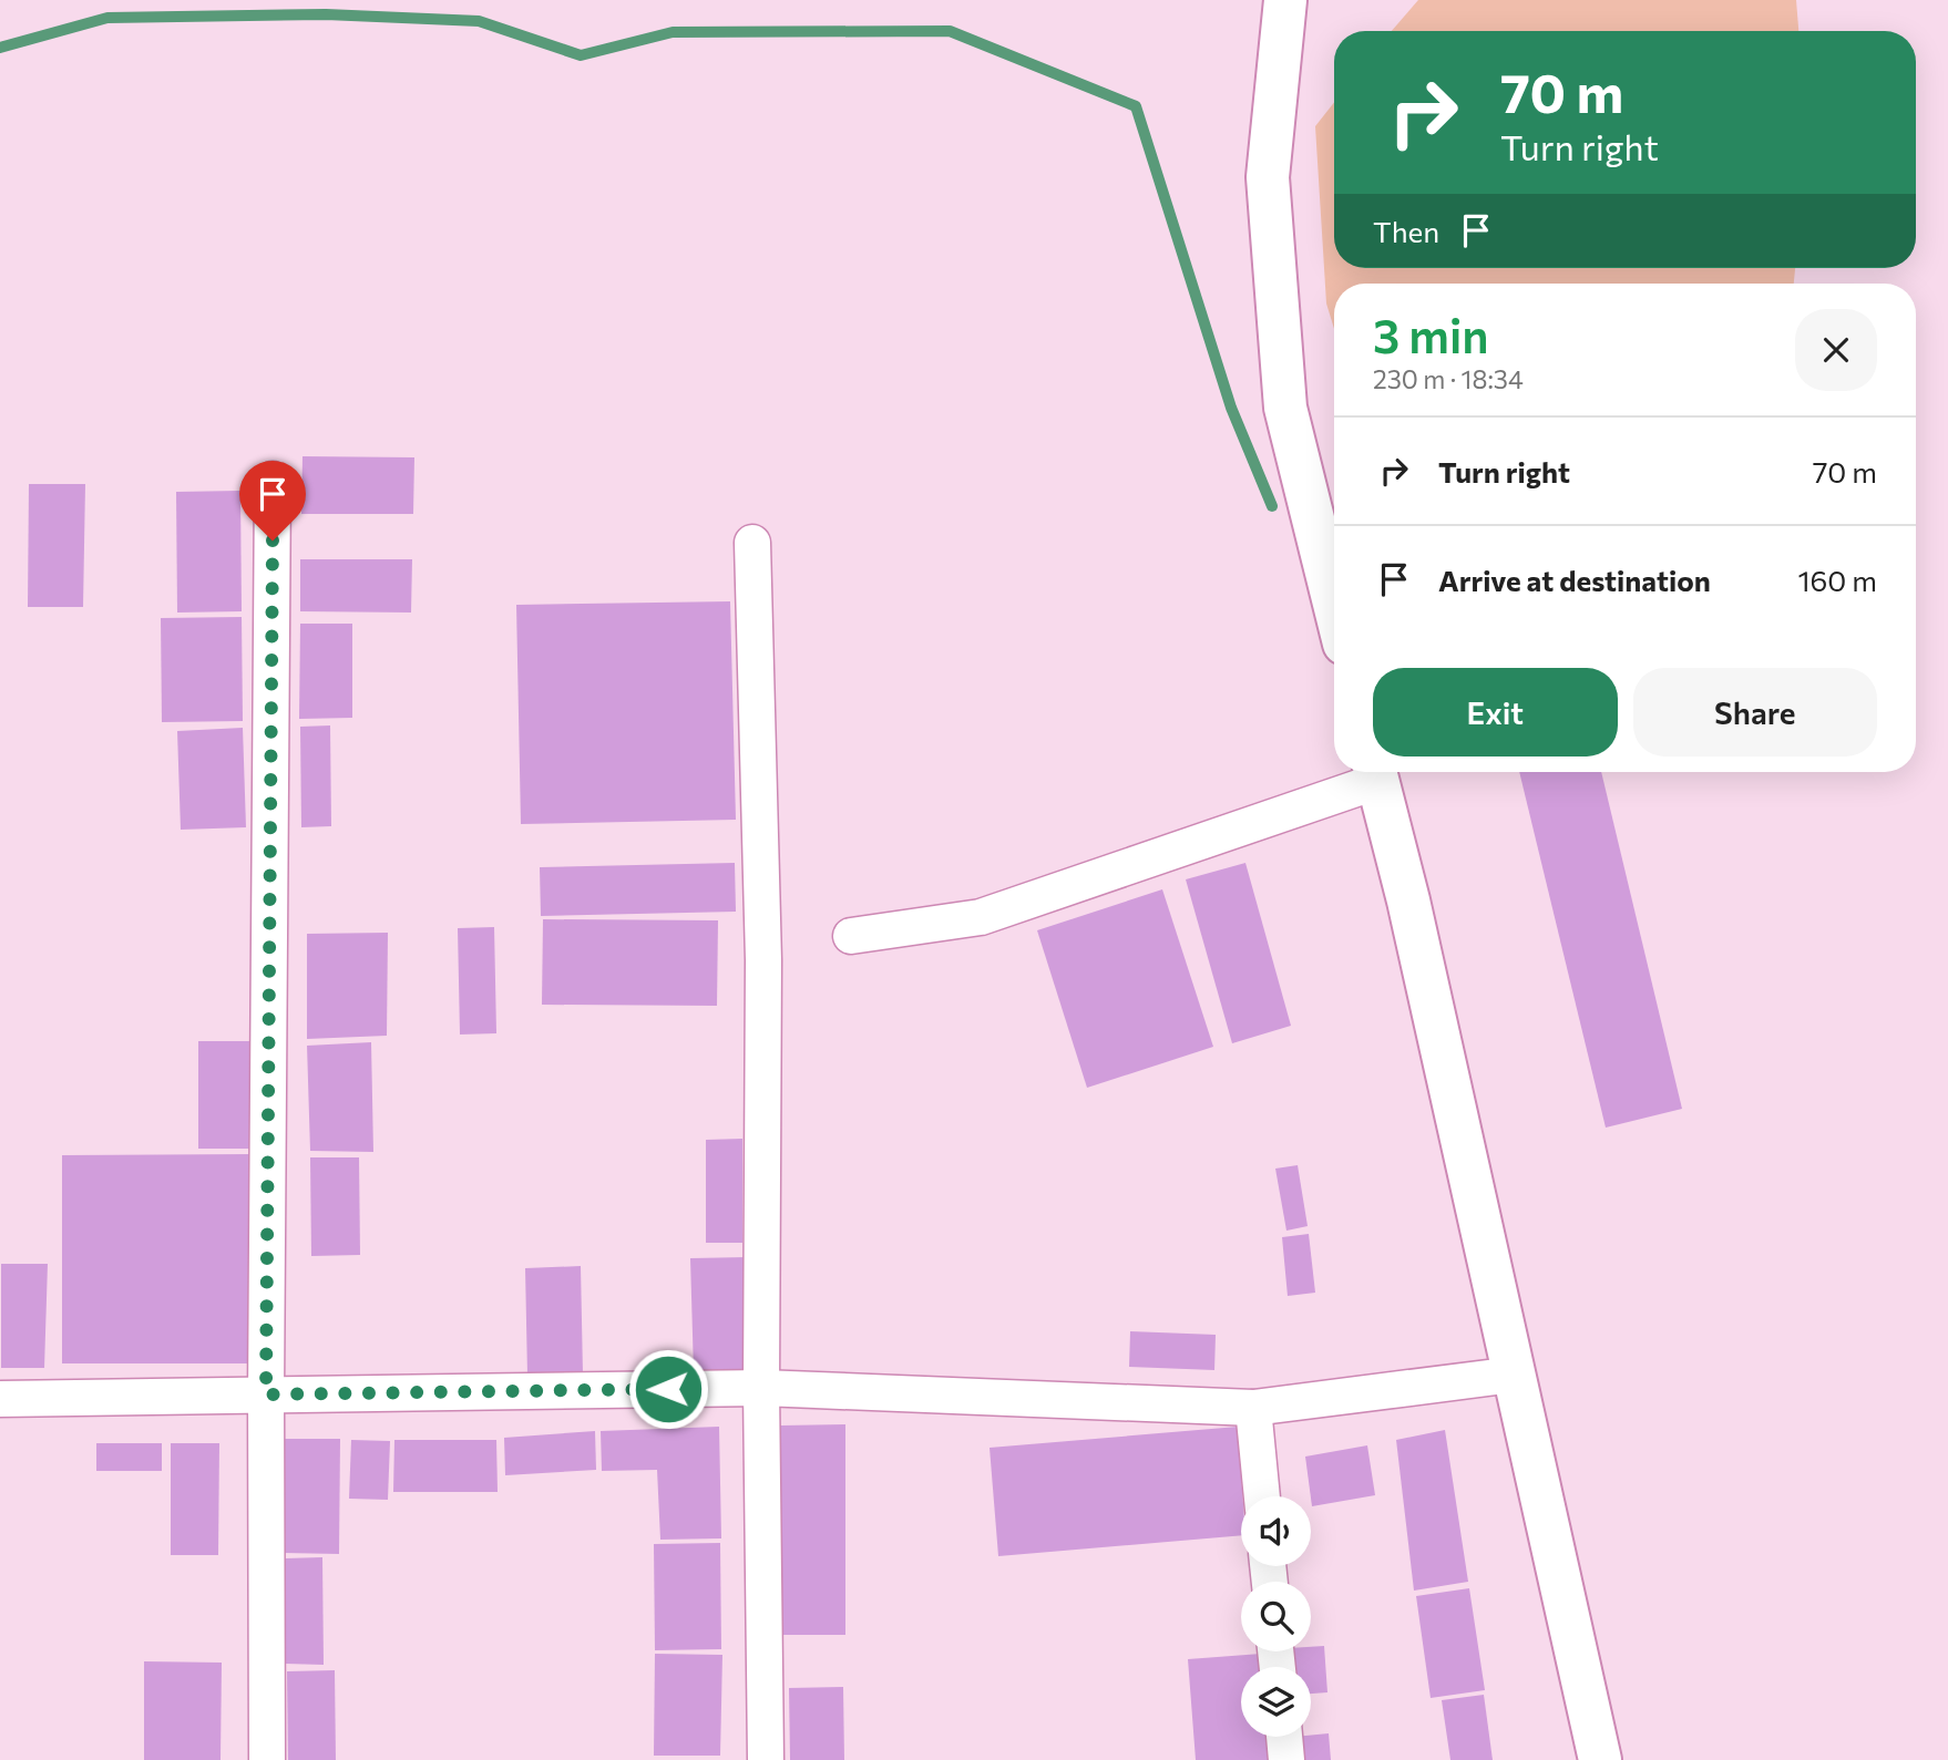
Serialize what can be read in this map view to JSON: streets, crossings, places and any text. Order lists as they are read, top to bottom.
{
  "page": {
    "turn": ["70 m", "Turn right"],
    "then": "Then",
    "heading": ["3 min", "230 m · 18:34"],
    "list": [
      {
        "name": "Turn right",
        "value": "70 m"
      },
      {
        "name": "Arrive at destination",
        "value": "160 m"
      }
    ],
    "buttons": ["Exit", "Share"]
  }
}
